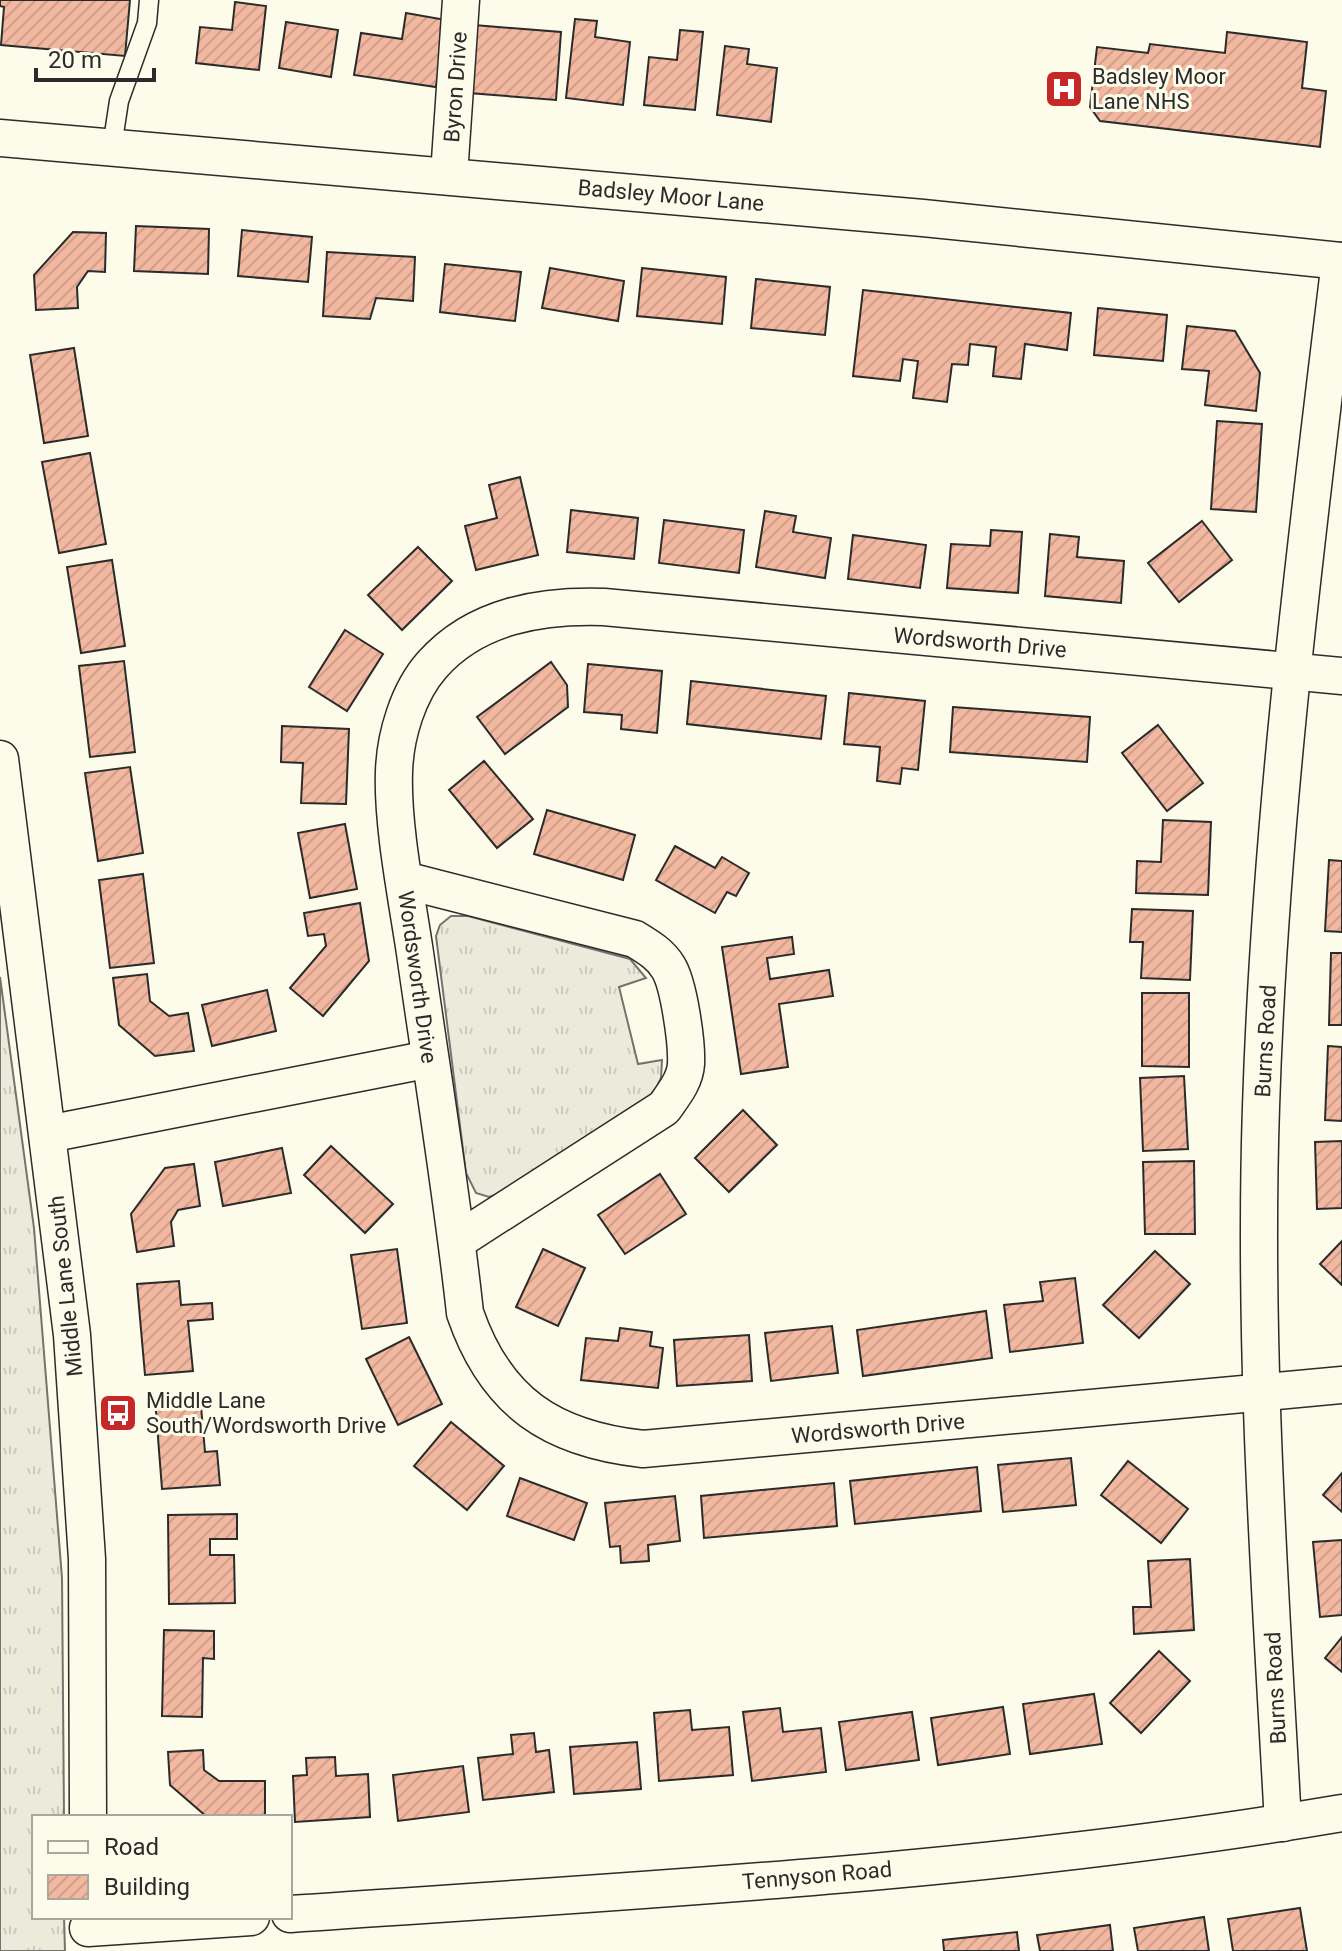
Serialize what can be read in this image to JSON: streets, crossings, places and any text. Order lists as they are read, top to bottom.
{
  "streets": {
    "street": [
      "Byron Drive",
      "Badsley Moor Lane",
      "Wordsworth Drive",
      "Burns Road",
      "Middle Lane South",
      "Tennyson Road"
    ]
  },
  "crossings": [
    ["Byron Drive", "Badsley Moor Lane"],
    ["Badsley Moor Lane", "Burns Road"],
    ["Wordsworth Drive", "Burns Road"],
    ["Burns Road", "Tennyson Road"]
  ],
  "places": {
    "hospital": ["Badsley Moor Lane NHS"],
    "bus stop": ["Middle Lane South/Wordsworth Drive"]
  },
  "legend": ["Road", "Building"],
  "scale_bar": "20 m"
}
